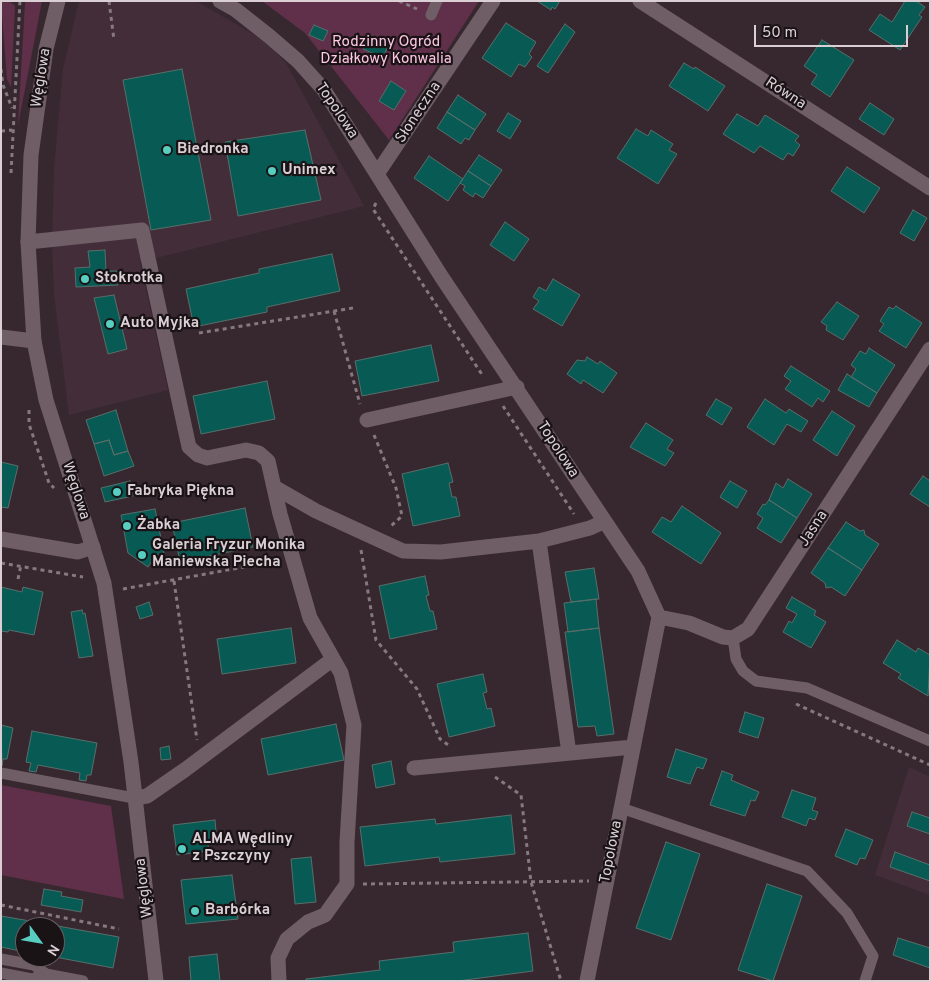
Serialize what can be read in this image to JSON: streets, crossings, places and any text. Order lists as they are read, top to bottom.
{
  "streets": {
    "street": [
      "Węglowa",
      "Równa",
      "Topolowa",
      "Słoneczna",
      "Jasna"
    ]
  },
  "crossings": [
    ["Topolowa", "Słoneczna"]
  ],
  "parks": ["Rodzinny Ogród Działkowy Konwalia"],
  "places": [
    "Biedronka",
    "Unimex",
    "Stokrotka",
    "Auto Myjka",
    "Fabryka Piękna",
    "Żabka",
    "Galeria Fryzur Monika Maniewska Piecha",
    "ALMA Wędliny z Pszczyny",
    "Barbórka"
  ],
  "scale_bar": "50 m",
  "north": "bottom right"
}
